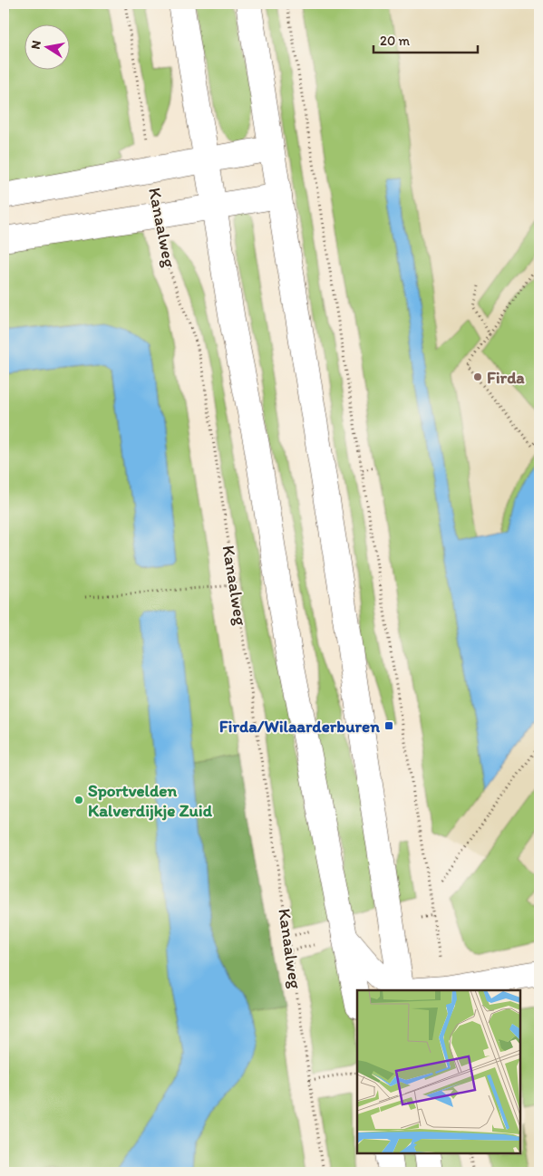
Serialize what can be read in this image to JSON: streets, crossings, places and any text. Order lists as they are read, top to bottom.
{
  "streets": {
    "path": ["Kanaalweg"]
  },
  "places": {
    "other": ["Firda", "Sportvelden Kalverdijkje Zuid"],
    "transit": ["Firda/Wilaarderburen"]
  },
  "scale_bar": "20 m",
  "north": "left"
}
